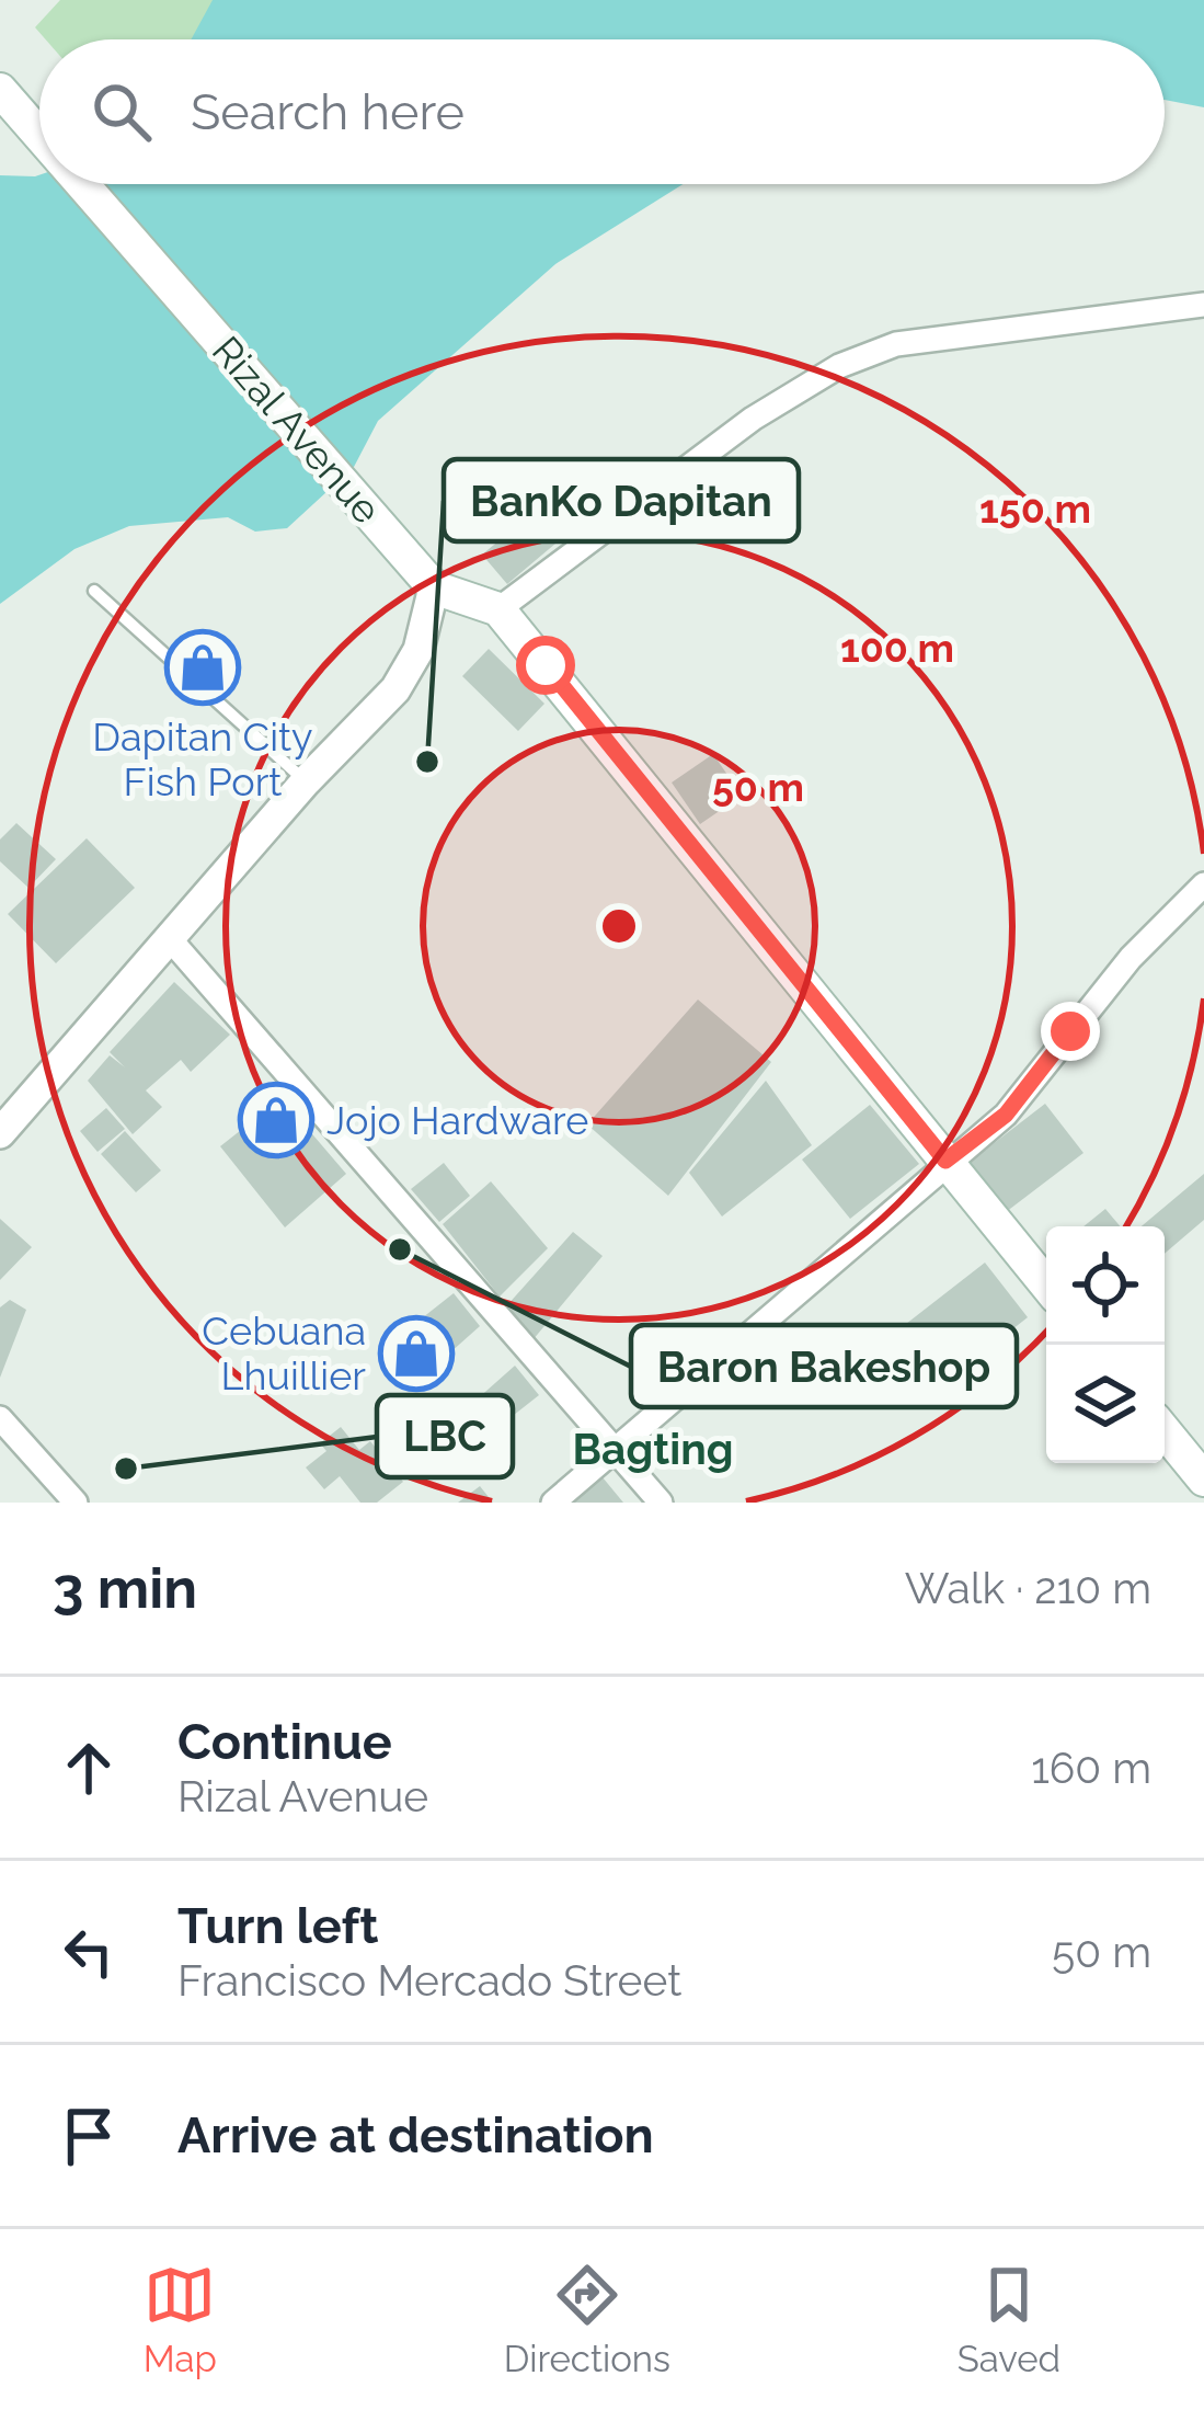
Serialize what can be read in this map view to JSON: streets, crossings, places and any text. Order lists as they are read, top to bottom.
{
  "streets": {
    "main road": ["Rizal Avenue"]
  },
  "districts": ["Bagting"],
  "places": {
    "shop": ["Dapitan City Fish Port", "Jojo Hardware", "Cebuana Lhuillier"],
    "other": ["BanKo Dapitan", "Baron Bakeshop", "LBC"]
  },
  "page": {
    "search": "Search here",
    "heading": ["3 min", "Walk · 210 m"],
    "list": [
      ["Continue", "Rizal Avenue", "160 m"],
      ["Turn left", "Francisco Mercado Street", "50 m"],
      "Arrive at destination"
    ],
    "nav": ["Map", "Directions", "Saved"]
  },
  "rings": ["150 m", "100 m", "50 m"]
}
